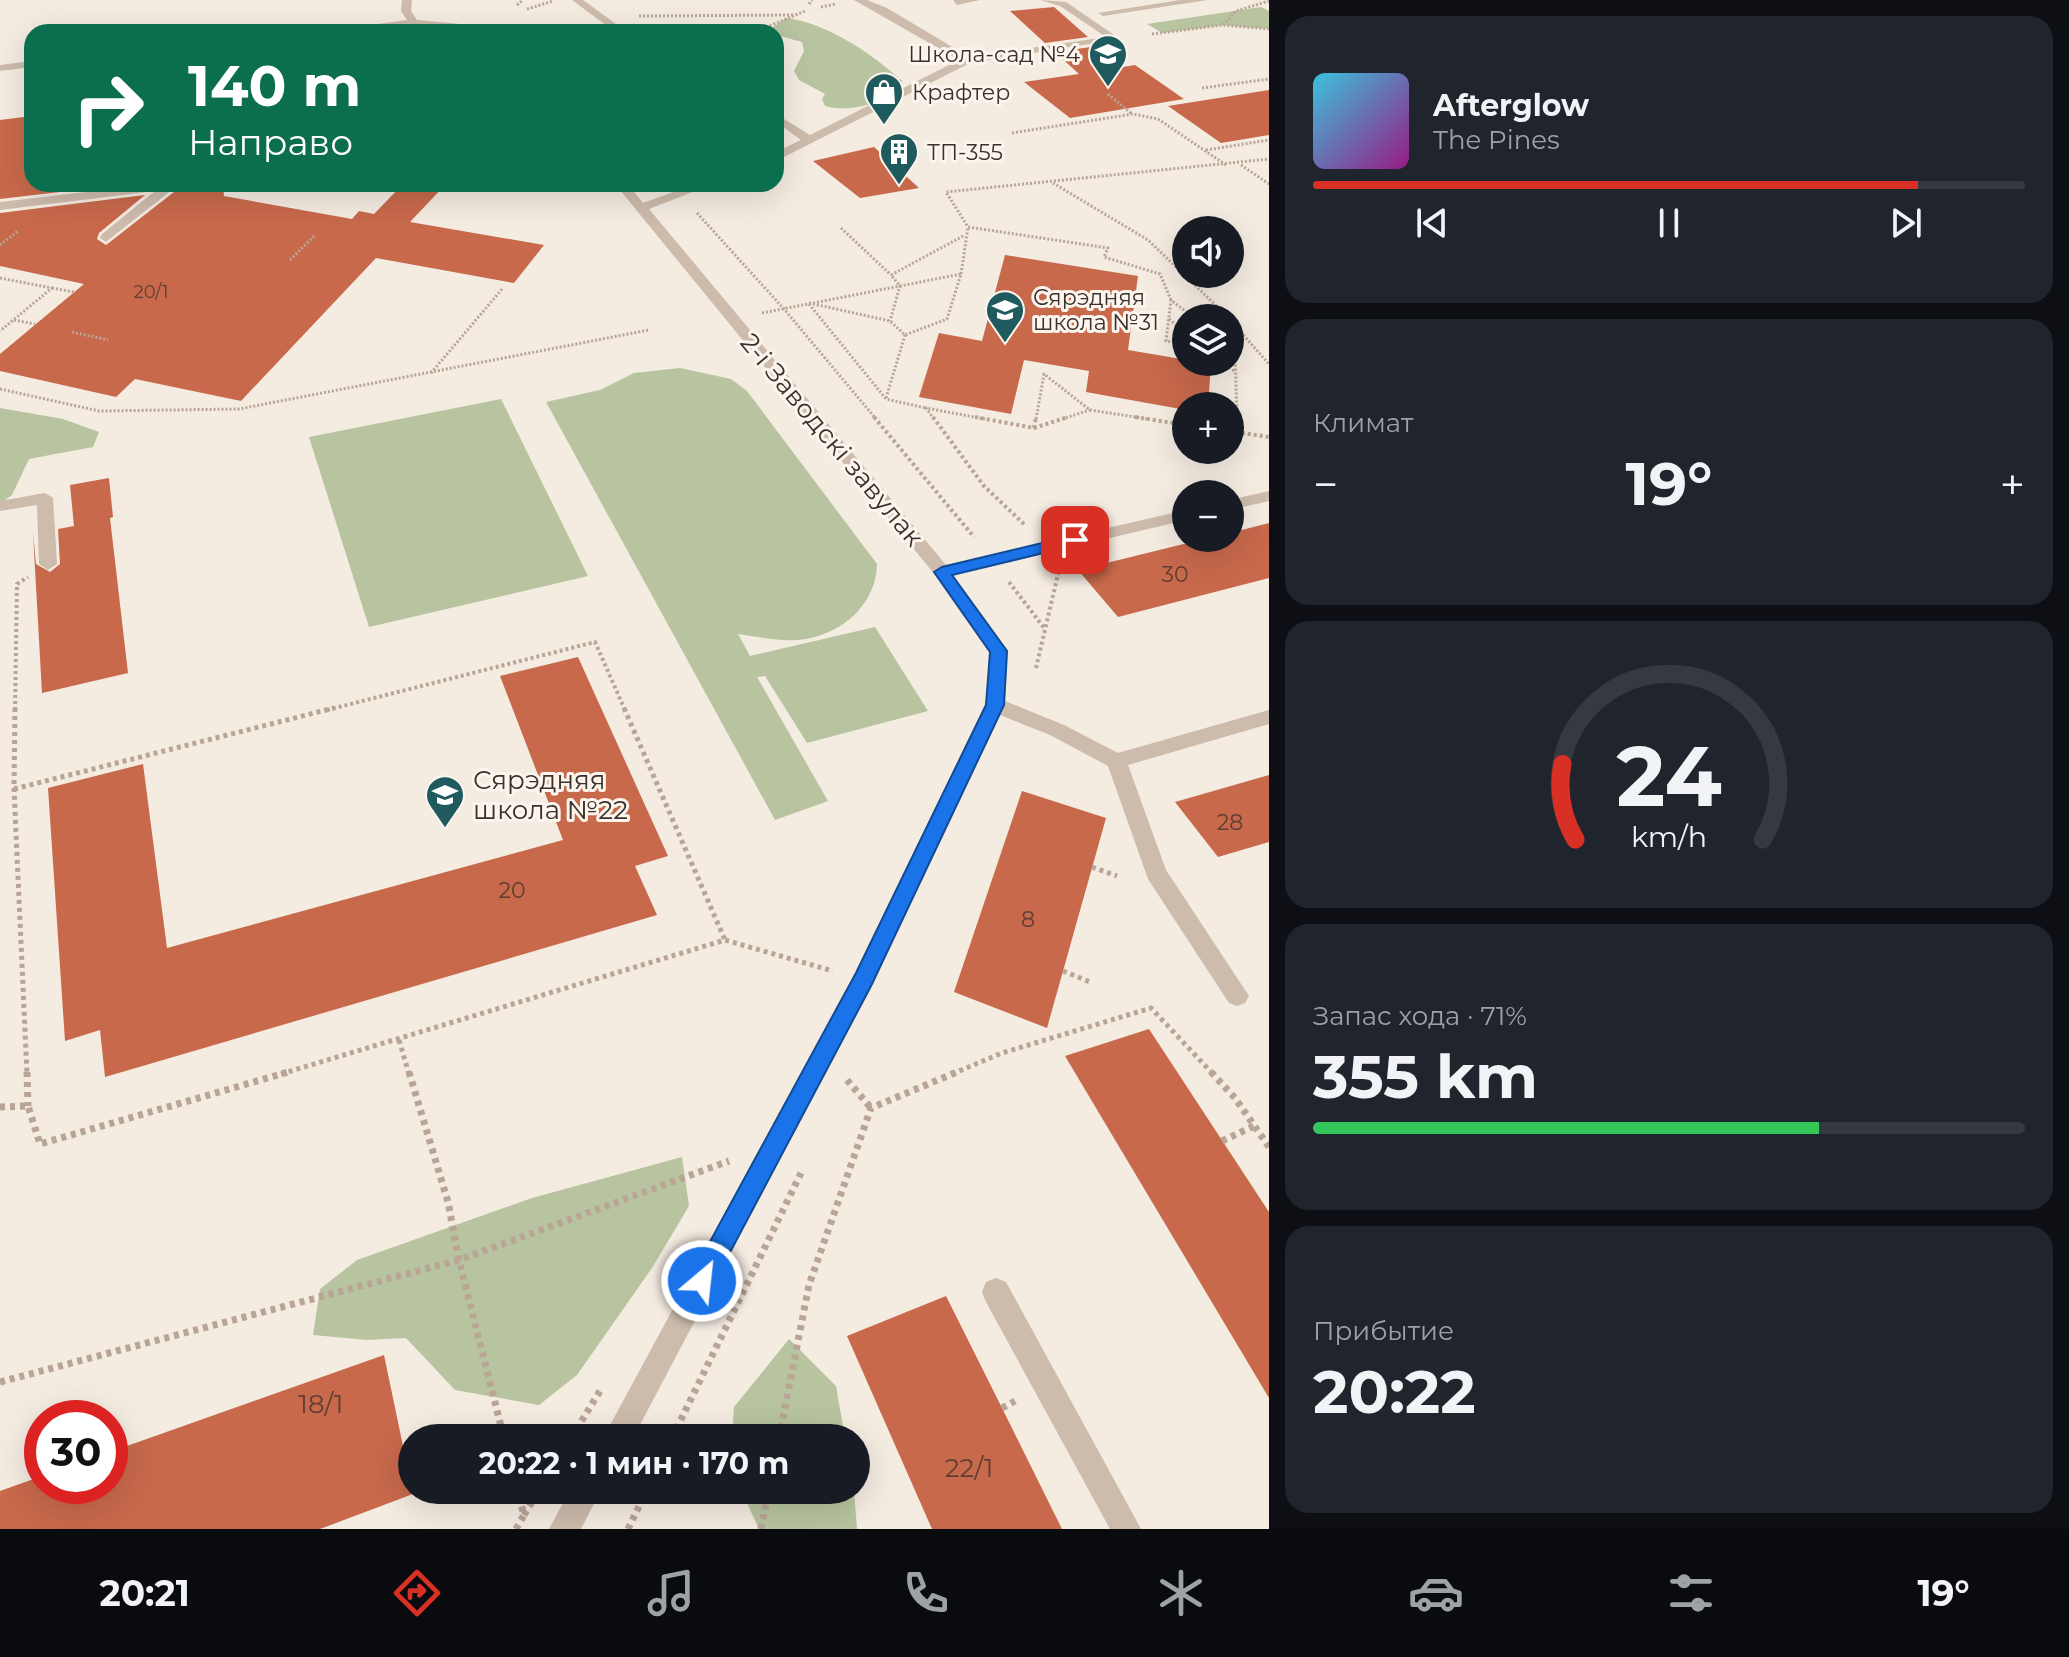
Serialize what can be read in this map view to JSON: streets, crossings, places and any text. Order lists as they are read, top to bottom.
{
  "streets": {
    "street": ["2-і Заводскі завулак"]
  },
  "places": {
    "school or university": ["Школа-сад №4", "Сярэдняя школа №31", "Сярэдняя школа №22"],
    "shop": ["Крафтер"],
    "building": ["ТП-355"]
  },
  "house_numbers": [
    "20/1",
    "30",
    "28",
    "20",
    "8",
    "18/1",
    "22/1"
  ],
  "page": {
    "turn": ["140 m", "Направо"],
    "song": ["Afterglow", "The Pines"],
    "map_buttons": ["+", "−"],
    "tile": [
      "Климат",
      ["Запас хода · 71%", "355 km"],
      ["Прибытие", "20:22"]
    ],
    "heat": ["−", "19°", "+"],
    "limit": "30",
    "trip": "20:22 · 1 мин · 170 m",
    "tabs": ["20:21", "19°"],
    "gauge": ["24", "km/h"]
  }
}
